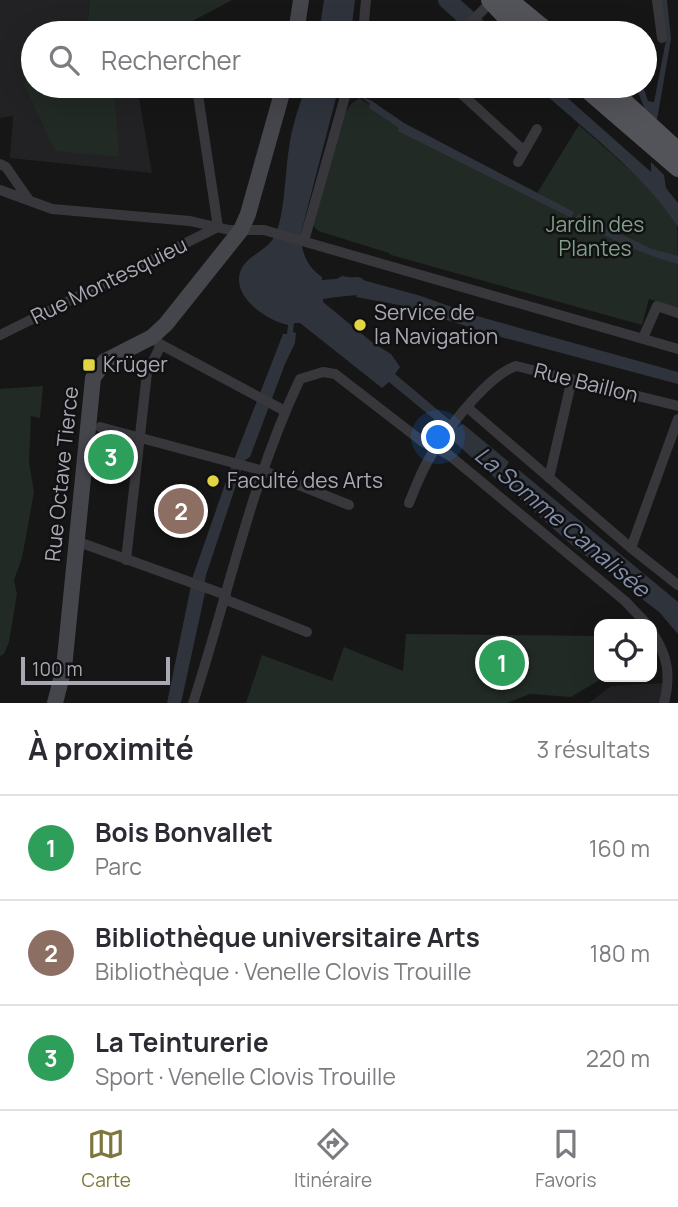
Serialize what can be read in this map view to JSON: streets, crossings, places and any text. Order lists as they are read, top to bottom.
{
  "streets": {
    "street": ["Rue Montesquieu", "Rue Baillon", "Rue Octave Tierce"]
  },
  "water": ["La Somme Canalisée"],
  "parks": ["Jardin des Plantes"],
  "places": {
    "other": ["Service de la Navigation", "Faculté des Arts"],
    "transit": ["Krüger"]
  },
  "scale_bar": "100 m",
  "page": {
    "search": "Rechercher",
    "pins": ["3", "2", "1"],
    "scale": "100 m",
    "heading": ["À proximité", "3 résultats"],
    "list": [
      {
        "mark": "1",
        "name": "Bois Bonvallet",
        "note": "Parc",
        "value": "160 m"
      },
      {
        "mark": "2",
        "name": "Bibliothèque universitaire Arts",
        "note": "Bibliothèque · Venelle Clovis Trouille",
        "value": "180 m"
      },
      {
        "mark": "3",
        "name": "La Teinturerie",
        "note": "Sport · Venelle Clovis Trouille",
        "value": "220 m"
      }
    ],
    "nav": ["Carte", "Itinéraire", "Favoris"]
  }
}
